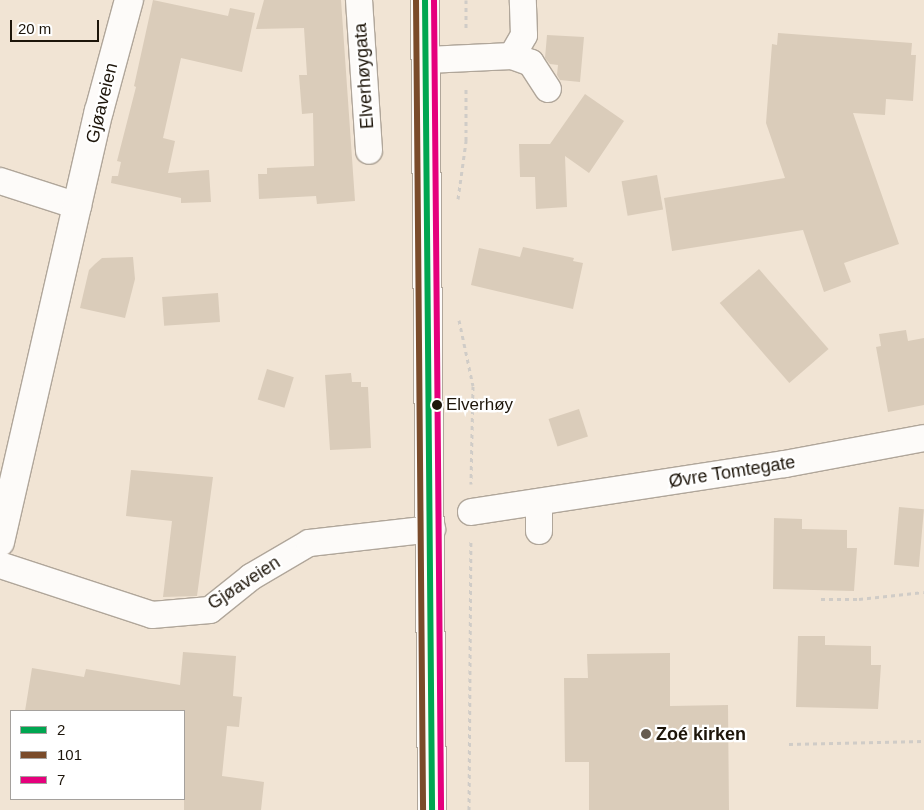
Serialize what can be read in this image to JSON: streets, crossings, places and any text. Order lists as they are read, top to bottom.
{
  "streets": {
    "main road": ["Gjøaveien"],
    "street": ["Elverhøygata", "Øvre Tomtegate"]
  },
  "places": ["Elverhøy", "Zoé kirken"],
  "lines": ["transit line 2", "transit line 101", "transit line 7"],
  "legend": ["2", "101", "7"],
  "scale_bar": "20 m"
}
